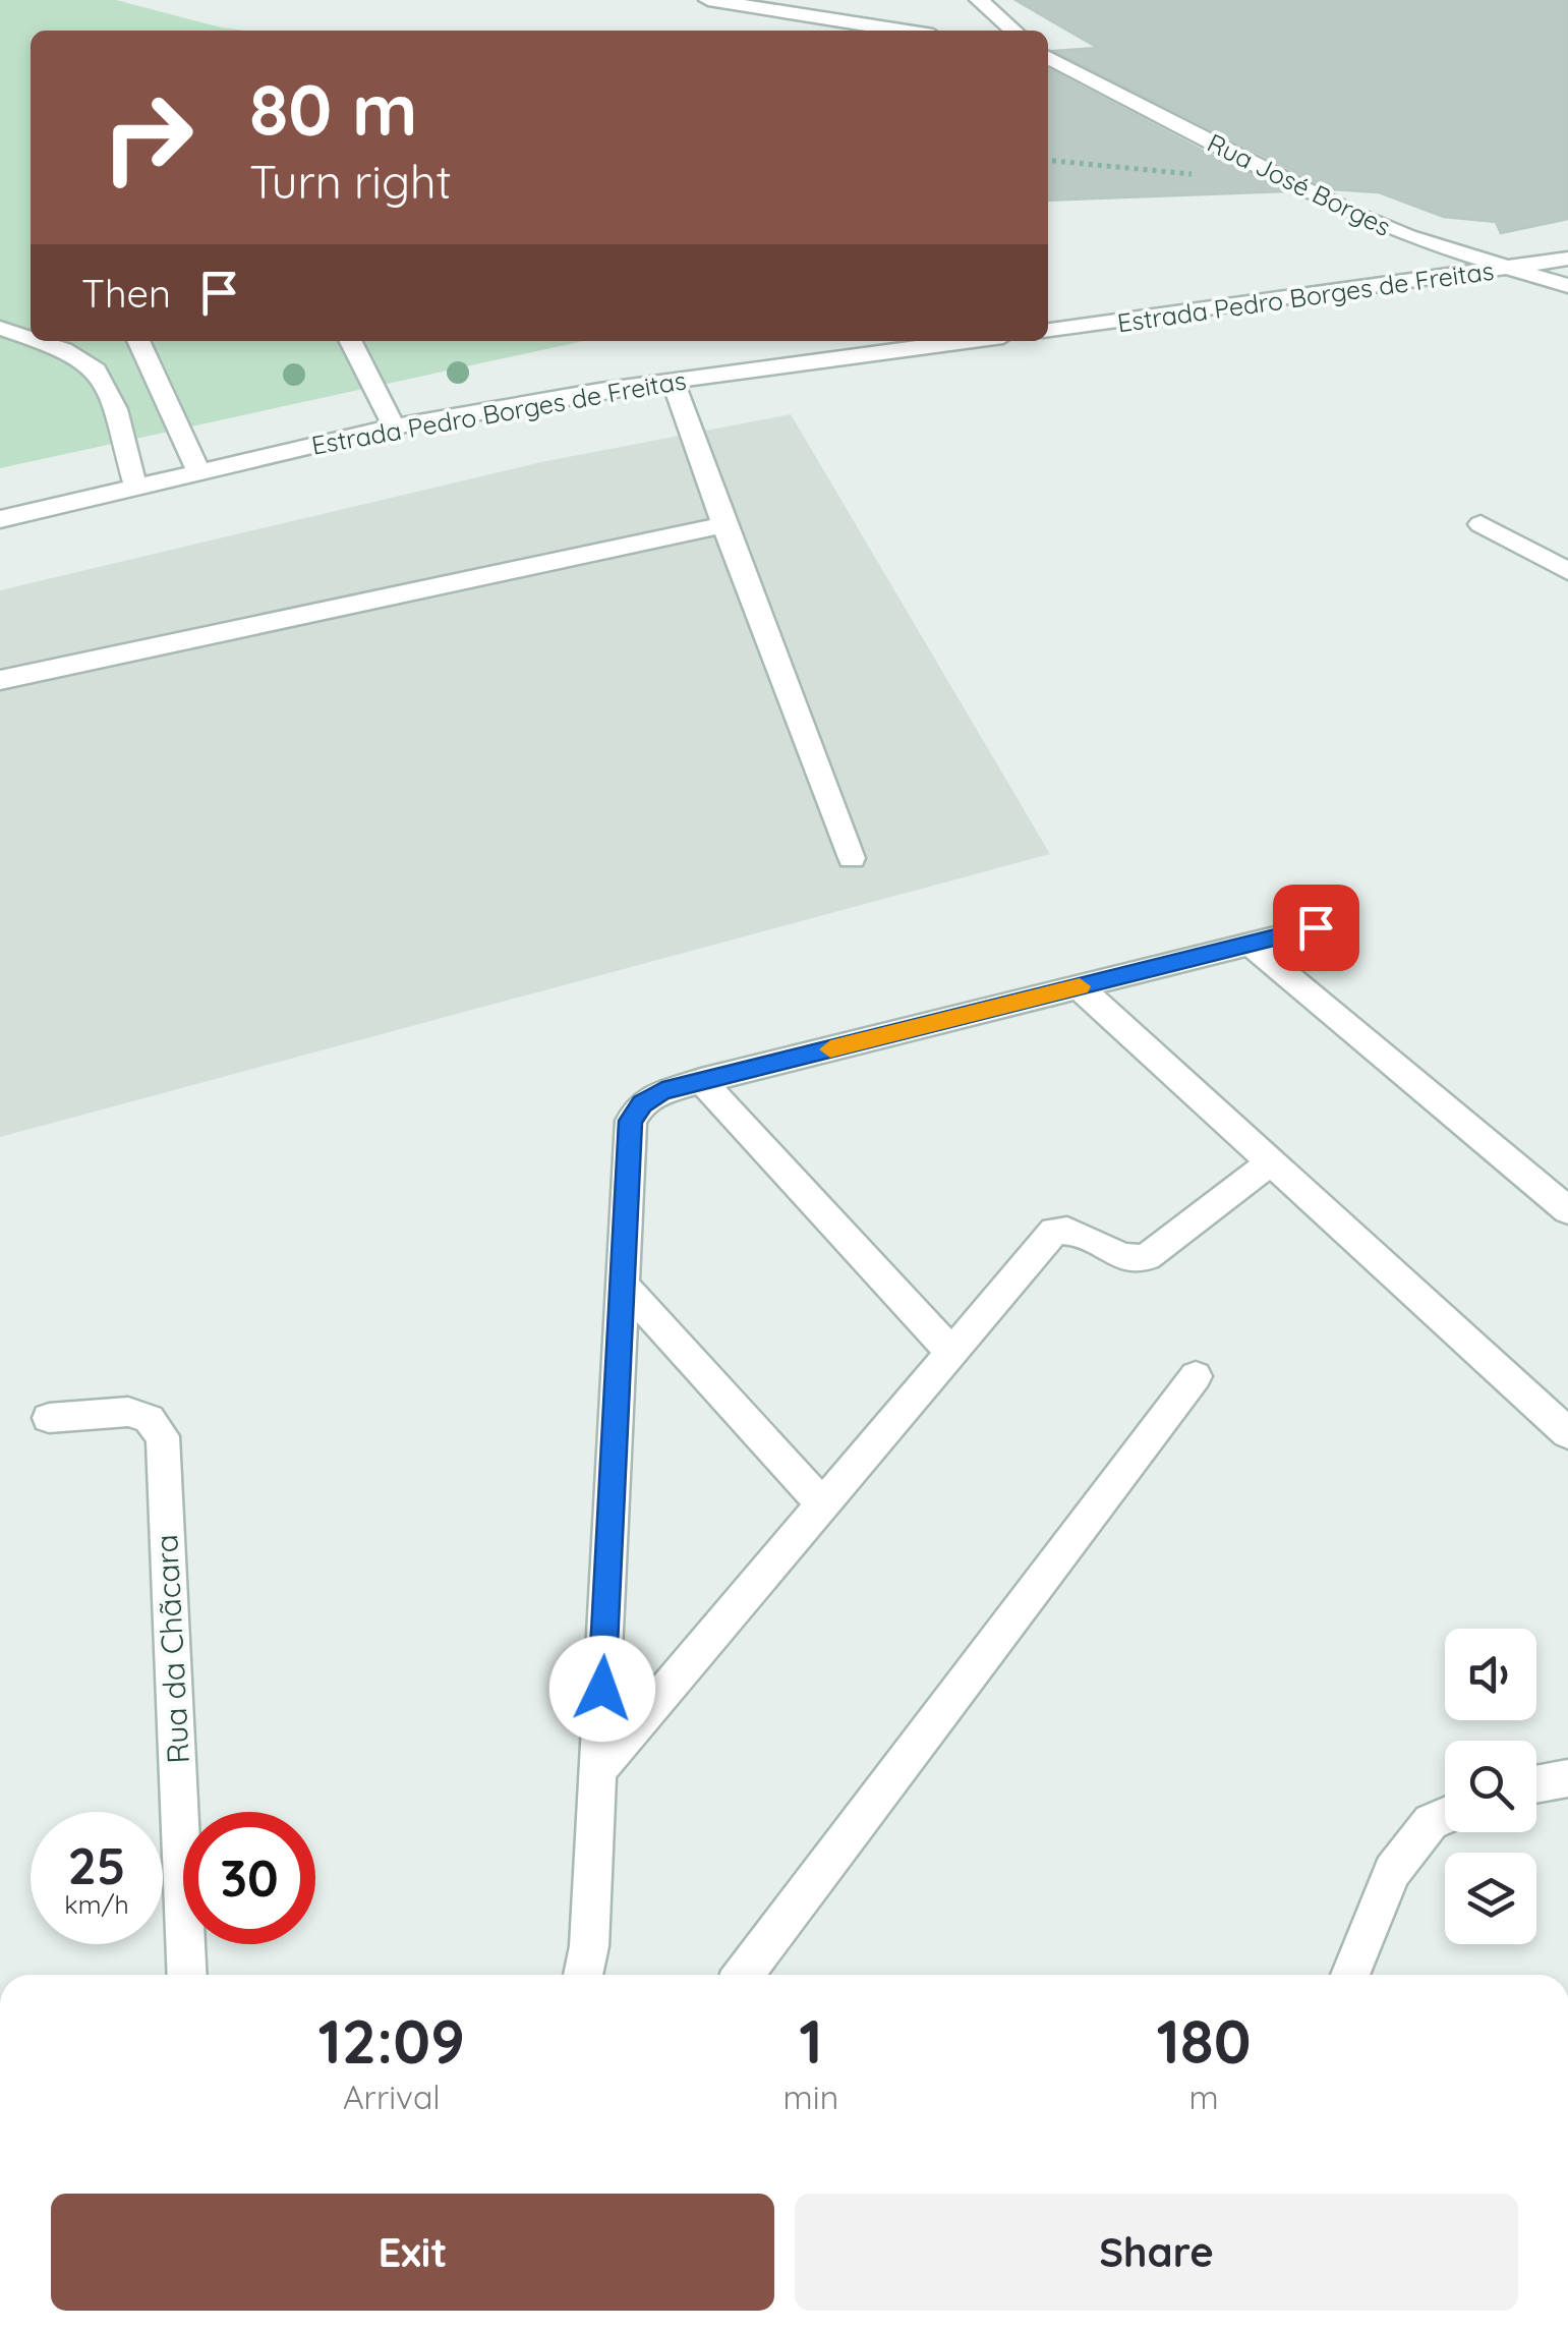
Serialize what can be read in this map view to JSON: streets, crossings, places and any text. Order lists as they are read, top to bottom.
{
  "streets": {
    "street": ["Rua José Borges", "Estrada Pedro Borges de Freitas", "Rua da Chãcara"]
  },
  "crossings": [
    ["Rua José Borges", "Estrada Pedro Borges de Freitas"]
  ],
  "page": {
    "turn": ["80 m", "Turn right"],
    "then": "Then",
    "speed": "25 km/h",
    "limit": "30",
    "eta": [
      "12:09",
      "Arrival",
      "1",
      "min",
      "180",
      "m"
    ],
    "buttons": ["Exit", "Share"]
  }
}
